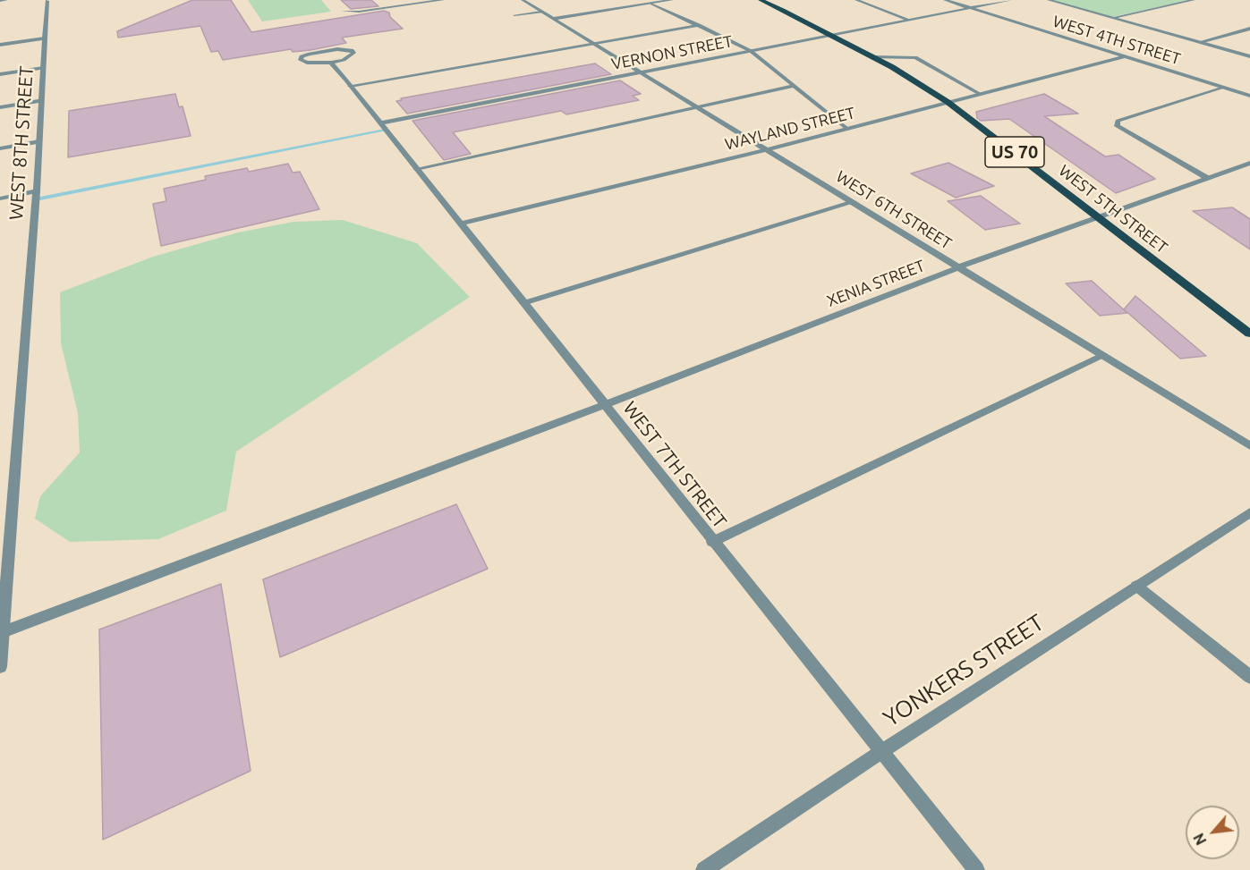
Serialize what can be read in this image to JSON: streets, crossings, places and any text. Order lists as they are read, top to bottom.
{
  "streets": {
    "main road": ["US 70", "WEST 5TH STREET"],
    "street": [
      "WEST 4TH STREET",
      "VERNON STREET",
      "WAYLAND STREET",
      "WEST 8TH STREET",
      "WEST 6TH STREET",
      "XENIA STREET",
      "WEST 7TH STREET",
      "YONKERS STREET"
    ]
  },
  "crossings": [
    ["WEST 4TH STREET", "VERNON STREET"],
    ["WEST 4TH STREET", "WAYLAND STREET"],
    ["VERNON STREET", "WEST 5TH STREET"],
    ["VERNON STREET", "WEST 6TH STREET"],
    ["VERNON STREET", "WEST 7TH STREET"],
    ["WAYLAND STREET", "WEST 5TH STREET"],
    ["WAYLAND STREET", "WEST 6TH STREET"],
    ["WAYLAND STREET", "WEST 7TH STREET"],
    ["WEST 8TH STREET", "XENIA STREET"],
    ["WEST 5TH STREET", "XENIA STREET"],
    ["WEST 6TH STREET", "XENIA STREET"],
    ["XENIA STREET", "WEST 7TH STREET"],
    ["WEST 7TH STREET", "YONKERS STREET"]
  ],
  "north": "bottom left"
}
